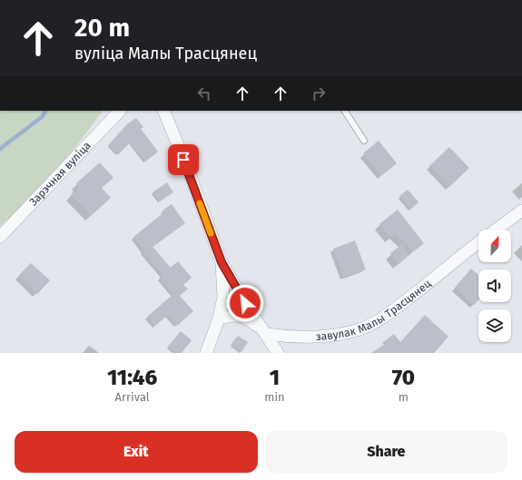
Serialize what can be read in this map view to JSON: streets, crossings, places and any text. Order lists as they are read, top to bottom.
{
  "streets": {
    "street": ["Зарэчная вуліца", "завулак Малы Трасцянец"]
  },
  "north": "top",
  "page": {
    "turn": ["20 m", "вуліца Малы Трасцянец"],
    "eta": [
      "11:46",
      "Arrival",
      "1",
      "min",
      "70",
      "m"
    ],
    "buttons": ["Exit", "Share"]
  }
}
